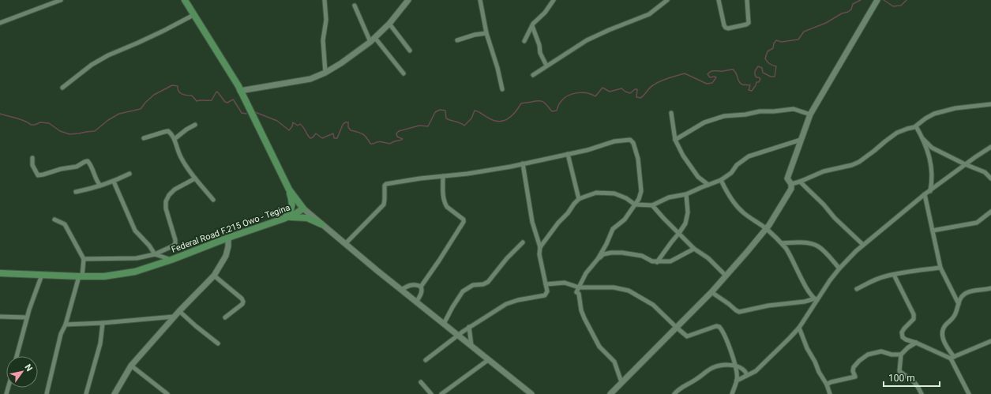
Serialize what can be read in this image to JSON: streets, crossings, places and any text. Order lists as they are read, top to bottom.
{
  "streets": {
    "main road": ["Federal Road F.215 Owo - Tegina"]
  },
  "scale_bar": "100 m",
  "north": "top right"
}
